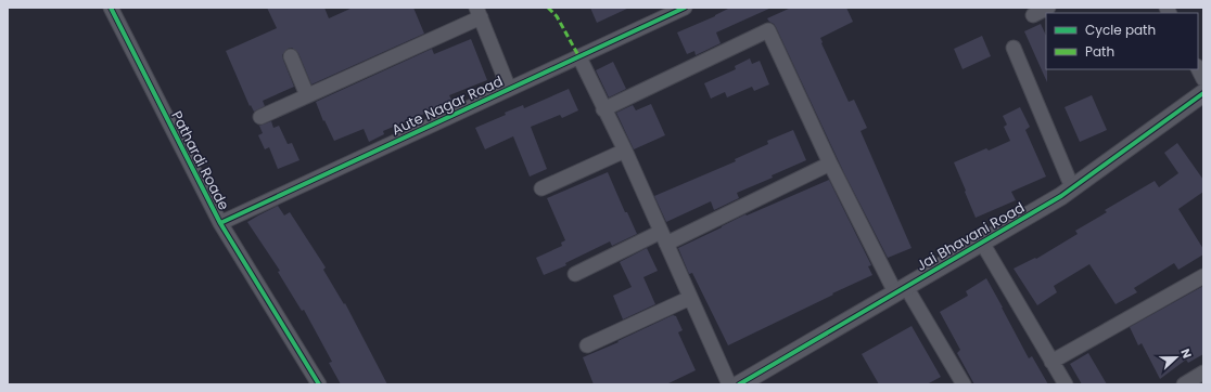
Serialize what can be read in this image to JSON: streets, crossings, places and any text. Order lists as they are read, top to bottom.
{
  "streets": {
    "street": ["Aute Nagar Road", "Pathardi Roade", "Jai Bhavani Road"]
  },
  "crossings": [
    ["Aute Nagar Road", "Pathardi Roade"]
  ],
  "legend": ["Cycle path", "Path"],
  "north": "right"
}
